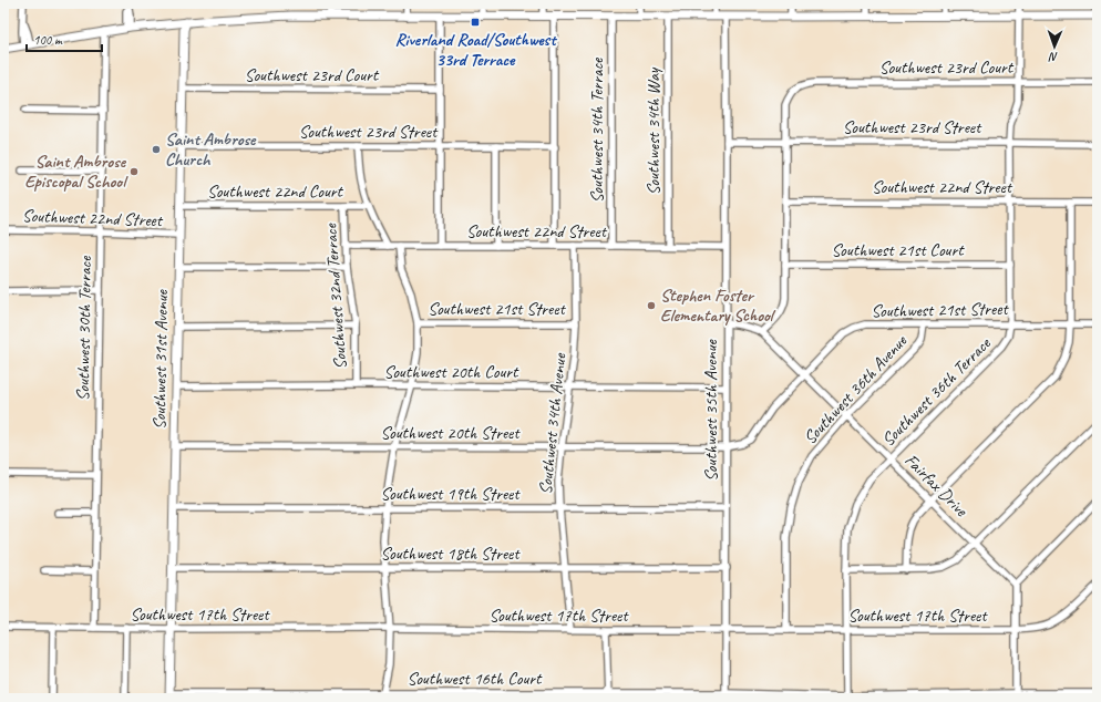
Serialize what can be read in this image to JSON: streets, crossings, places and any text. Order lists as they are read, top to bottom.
{
  "streets": {
    "street": [
      "Southwest 23rd Court",
      "Southwest 23rd Street",
      "Southwest 34th Terrace",
      "Southwest 34th Way",
      "Southwest 22nd Street",
      "Southwest 22nd Court",
      "Southwest 21st Court",
      "Southwest 32nd Terrace",
      "Southwest 21st Street",
      "Southwest 30th Terrace",
      "Southwest 31st Avenue",
      "Southwest 20th Court",
      "Southwest 36th Avenue",
      "Southwest 36th Terrace",
      "Southwest 35th Avenue",
      "Southwest 34th Avenue",
      "Southwest 20th Street",
      "Fairfax Drive",
      "Southwest 19th Street",
      "Southwest 18th Street",
      "Southwest 17th Street",
      "Southwest 16th Court"
    ]
  },
  "crossings": [
    ["Southwest 23rd Court", "Southwest 23rd Street"],
    ["Southwest 23rd Court", "Southwest 31st Avenue"],
    ["Southwest 23rd Court", "Southwest 36th Terrace"],
    ["Southwest 23rd Street", "Southwest 31st Avenue"],
    ["Southwest 23rd Street", "Southwest 36th Terrace"],
    ["Southwest 23rd Street", "Southwest 35th Avenue"],
    ["Southwest 34th Terrace", "Southwest 22nd Street"],
    ["Southwest 34th Way", "Southwest 22nd Street"],
    ["Southwest 22nd Street", "Southwest 32nd Terrace"],
    ["Southwest 22nd Street", "Southwest 30th Terrace"],
    ["Southwest 22nd Street", "Southwest 31st Avenue"],
    ["Southwest 22nd Street", "Southwest 36th Terrace"],
    ["Southwest 22nd Street", "Southwest 35th Avenue"],
    ["Southwest 22nd Street", "Southwest 34th Avenue"],
    ["Southwest 22nd Court", "Southwest 32nd Terrace"],
    ["Southwest 22nd Court", "Southwest 31st Avenue"],
    ["Southwest 21st Court", "Southwest 36th Terrace"],
    ["Southwest 32nd Terrace", "Southwest 20th Court"],
    ["Southwest 21st Street", "Southwest 36th Avenue"],
    ["Southwest 21st Street", "Southwest 36th Terrace"],
    ["Southwest 21st Street", "Southwest 35th Avenue"],
    ["Southwest 21st Street", "Southwest 34th Avenue"],
    ["Southwest 21st Street", "Southwest 20th Street"],
    ["Southwest 21st Street", "Fairfax Drive"],
    ["Southwest 30th Terrace", "Southwest 17th Street"],
    ["Southwest 31st Avenue", "Southwest 20th Court"],
    ["Southwest 31st Avenue", "Southwest 20th Street"],
    ["Southwest 31st Avenue", "Southwest 19th Street"],
    ["Southwest 31st Avenue", "Southwest 18th Street"],
    ["Southwest 31st Avenue", "Southwest 17th Street"],
    ["Southwest 31st Avenue", "Southwest 16th Court"],
    ["Southwest 20th Court", "Southwest 35th Avenue"],
    ["Southwest 20th Court", "Southwest 34th Avenue"],
    ["Southwest 36th Avenue", "Fairfax Drive"],
    ["Southwest 36th Avenue", "Southwest 17th Street"],
    ["Southwest 36th Terrace", "Fairfax Drive"],
    ["Southwest 36th Terrace", "Southwest 17th Street"],
    ["Southwest 36th Terrace", "Southwest 16th Court"],
    ["Southwest 35th Avenue", "Southwest 20th Street"],
    ["Southwest 35th Avenue", "Fairfax Drive"],
    ["Southwest 35th Avenue", "Southwest 19th Street"],
    ["Southwest 35th Avenue", "Southwest 18th Street"],
    ["Southwest 35th Avenue", "Southwest 17th Street"],
    ["Southwest 35th Avenue", "Southwest 16th Court"],
    ["Southwest 34th Avenue", "Southwest 20th Street"],
    ["Southwest 34th Avenue", "Southwest 19th Street"],
    ["Southwest 34th Avenue", "Southwest 18th Street"],
    ["Southwest 34th Avenue", "Southwest 17th Street"]
  ],
  "places": {
    "transit": ["Riverland Road/Southwest 33rd Terrace"],
    "other": ["Saint Ambrose Church", "Saint Ambrose Episcopal School", "Stephen Foster Elementary School"]
  },
  "scale_bar": "100 m",
  "north": "bottom"
}
